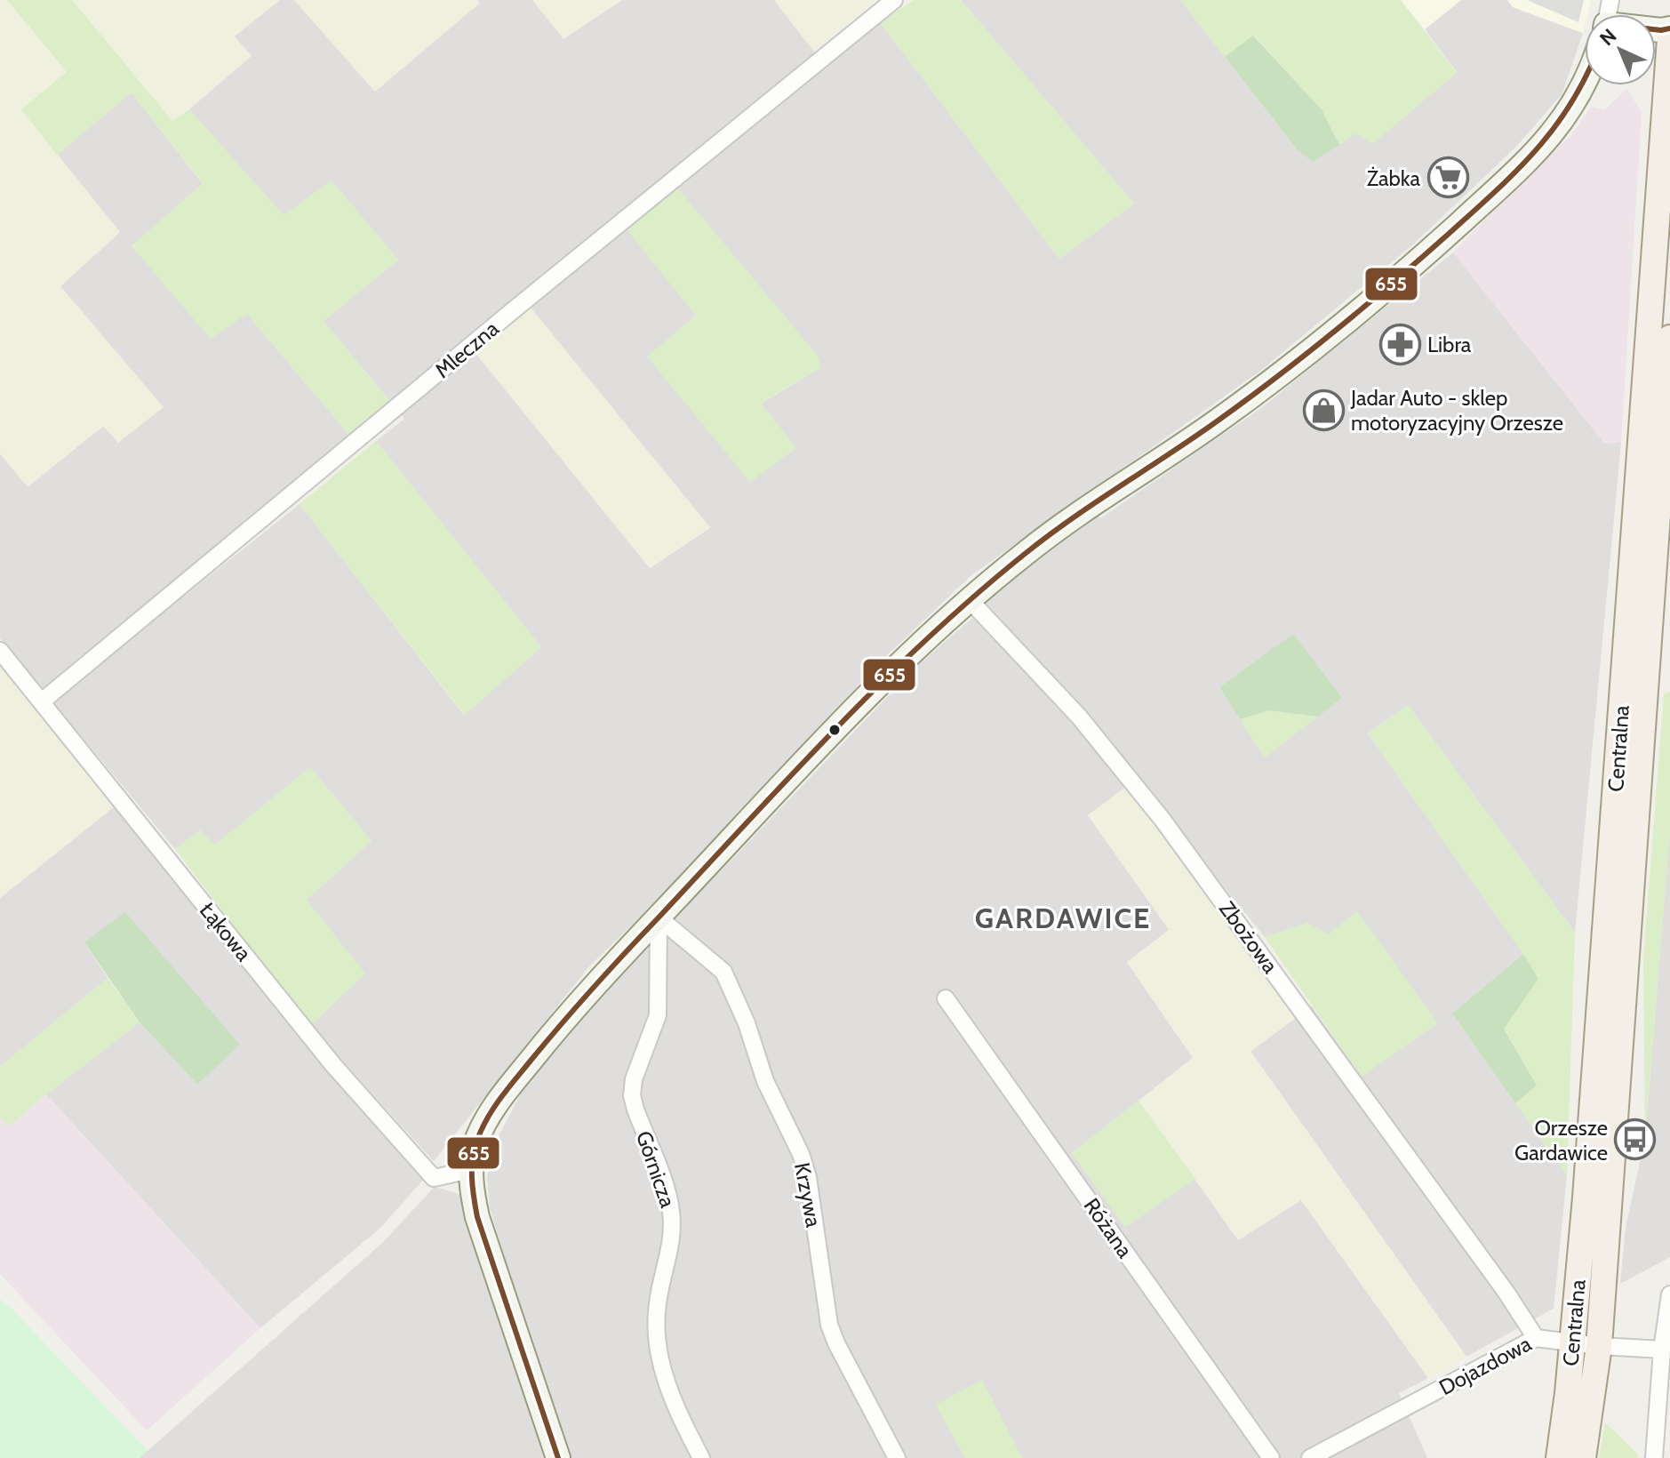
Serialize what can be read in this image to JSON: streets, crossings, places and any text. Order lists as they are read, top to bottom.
{
  "streets": {
    "main road": ["Centralna"],
    "street": [
      "Mleczna",
      "Łąkowa",
      "Zbożowa",
      "Górnicza",
      "Krzywa",
      "Różana",
      "Dojazdowa"
    ]
  },
  "crossings": [
    ["Mleczna", "Łąkowa"],
    ["Centralna", "Dojazdowa"],
    ["Zbożowa", "Dojazdowa"],
    ["Górnicza", "Krzywa"]
  ],
  "districts": ["GARDAWICE"],
  "places": {
    "supermarket": ["Żabka"],
    "pharmacy": ["Libra"],
    "shop": ["Jadar Auto - sklep motoryzacyjny Orzesze"],
    "bus stop": ["Orzesze Gardawice"]
  },
  "lines": ["transit line 655"],
  "north": "top left"
}
